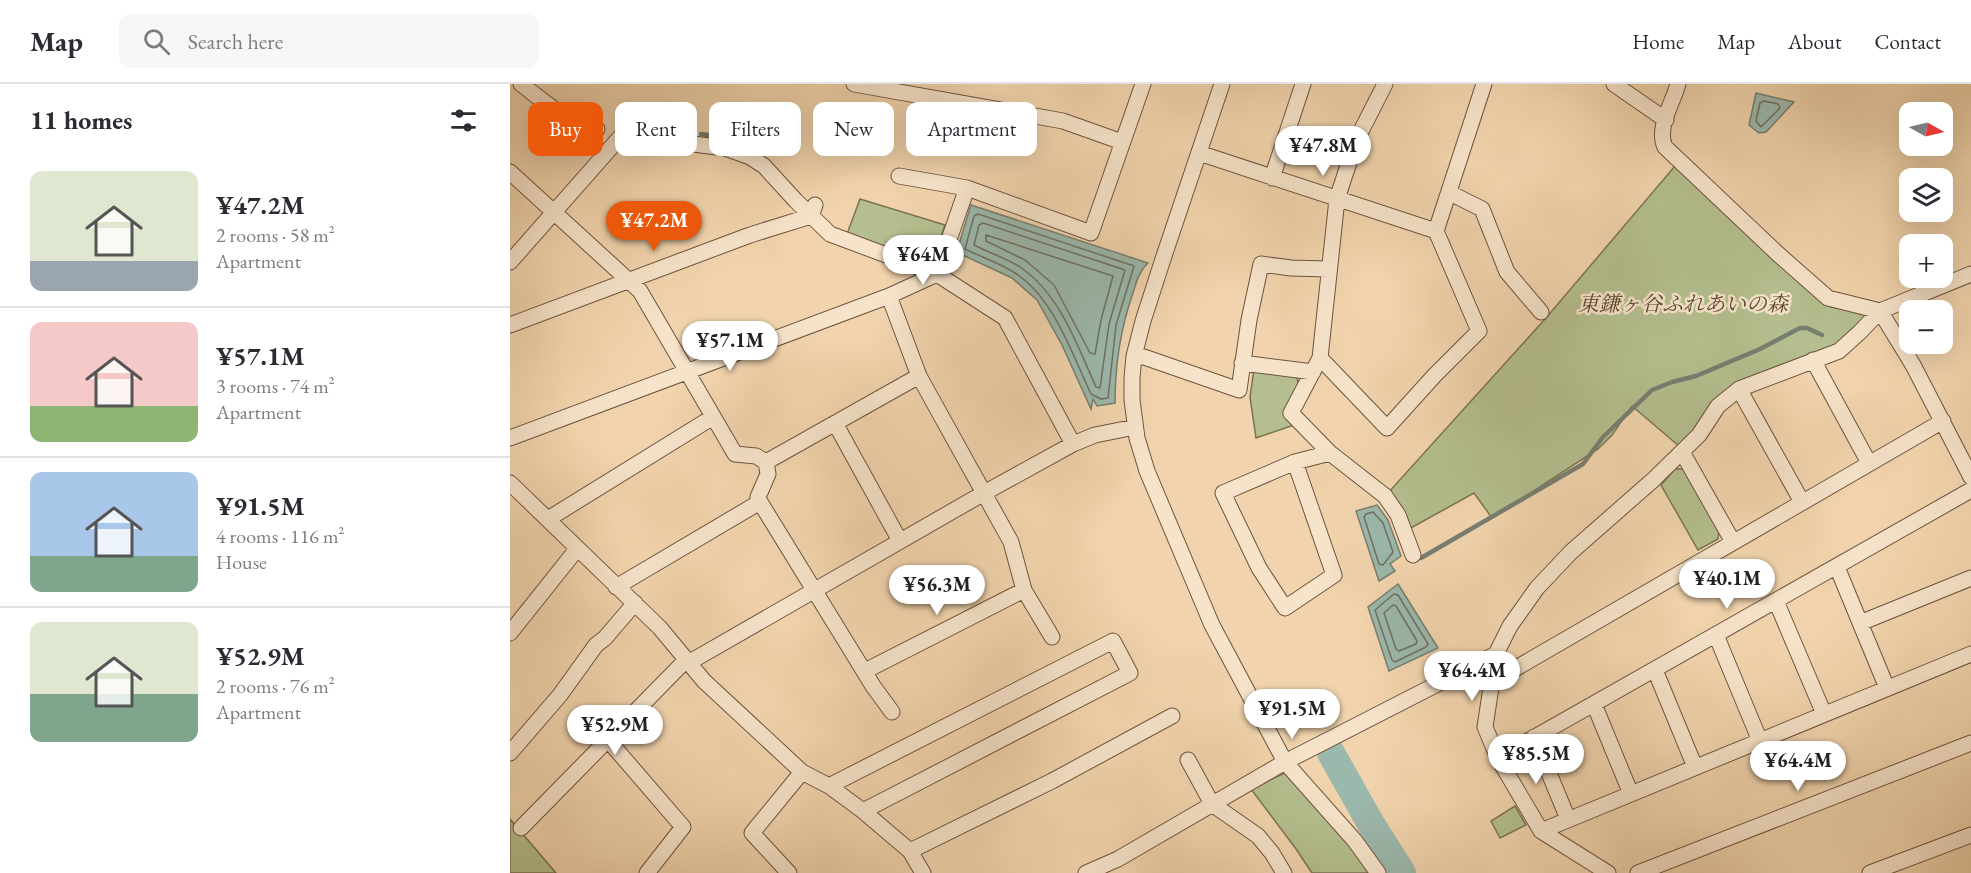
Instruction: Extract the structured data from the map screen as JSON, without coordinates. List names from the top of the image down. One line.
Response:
{"parks":["東鎌ヶ谷ふれあいの森"],"north":"right","page":{"header":"Map","search":"Search here","nav":["Home","Map","About","Contact"],"heading":"11 homes","map_buttons":["+","−"],"chip":["Buy","Rent","Filters","New","Apartment"],"price":["¥47.8M","¥47.2M","¥64M","¥57.1M","¥40.1M","¥56.3M","¥64.4M","¥91.5M","¥52.9M","¥85.5M","¥64.4M"],"list":[{"name":"¥47.2M","note":"2 rooms · 58 m² · Apartment"},{"name":"¥57.1M","note":"3 rooms · 74 m² · Apartment"},{"name":"¥91.5M","note":"4 rooms · 116 m² · House"},{"name":"¥52.9M","note":"2 rooms · 76 m² · Apartment"}]}}
